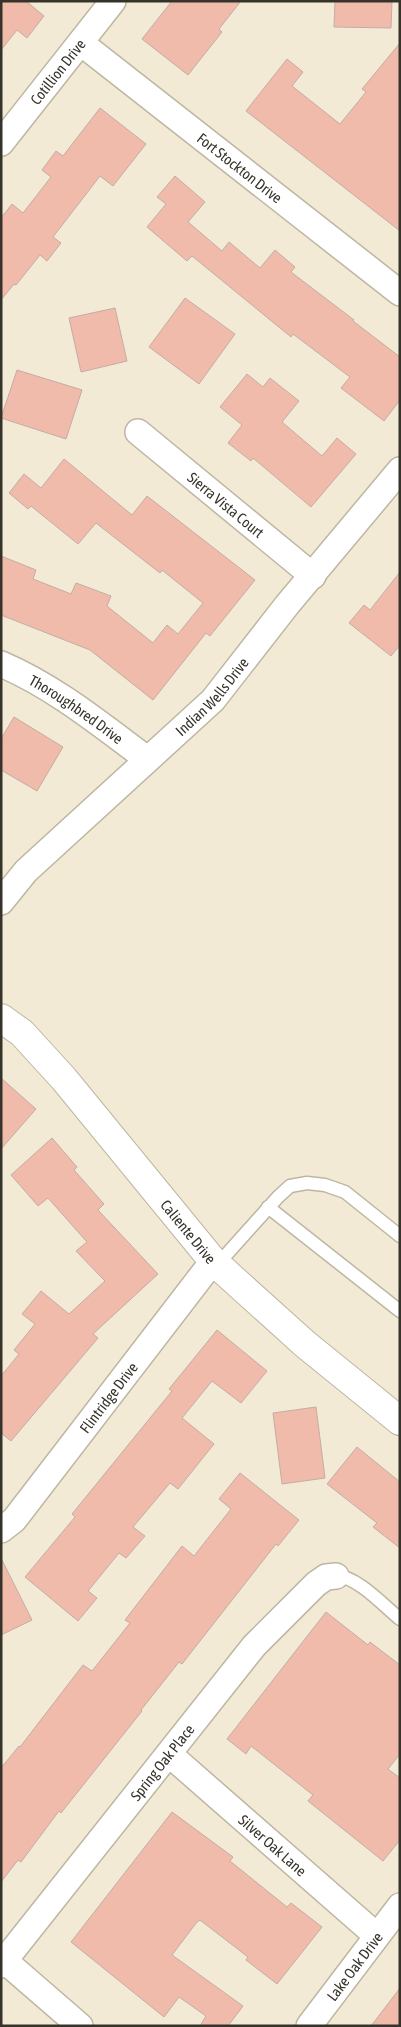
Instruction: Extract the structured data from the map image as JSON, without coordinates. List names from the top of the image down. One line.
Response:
{"streets":{"street":["Cotillion Drive","Fort Stockton Drive","Sierra Vista Court","Indian Wells Drive","Thoroughbred Drive","Caliente Drive","Flintridge Drive","Spring Oak Place","Silver Oak Lane","Lake Oak Drive"]},"crossings":[["Cotillion Drive","Fort Stockton Drive"],["Sierra Vista Court","Indian Wells Drive"],["Indian Wells Drive","Thoroughbred Drive"],["Caliente Drive","Flintridge Drive"],["Spring Oak Place","Silver Oak Lane"],["Silver Oak Lane","Lake Oak Drive"]]}
